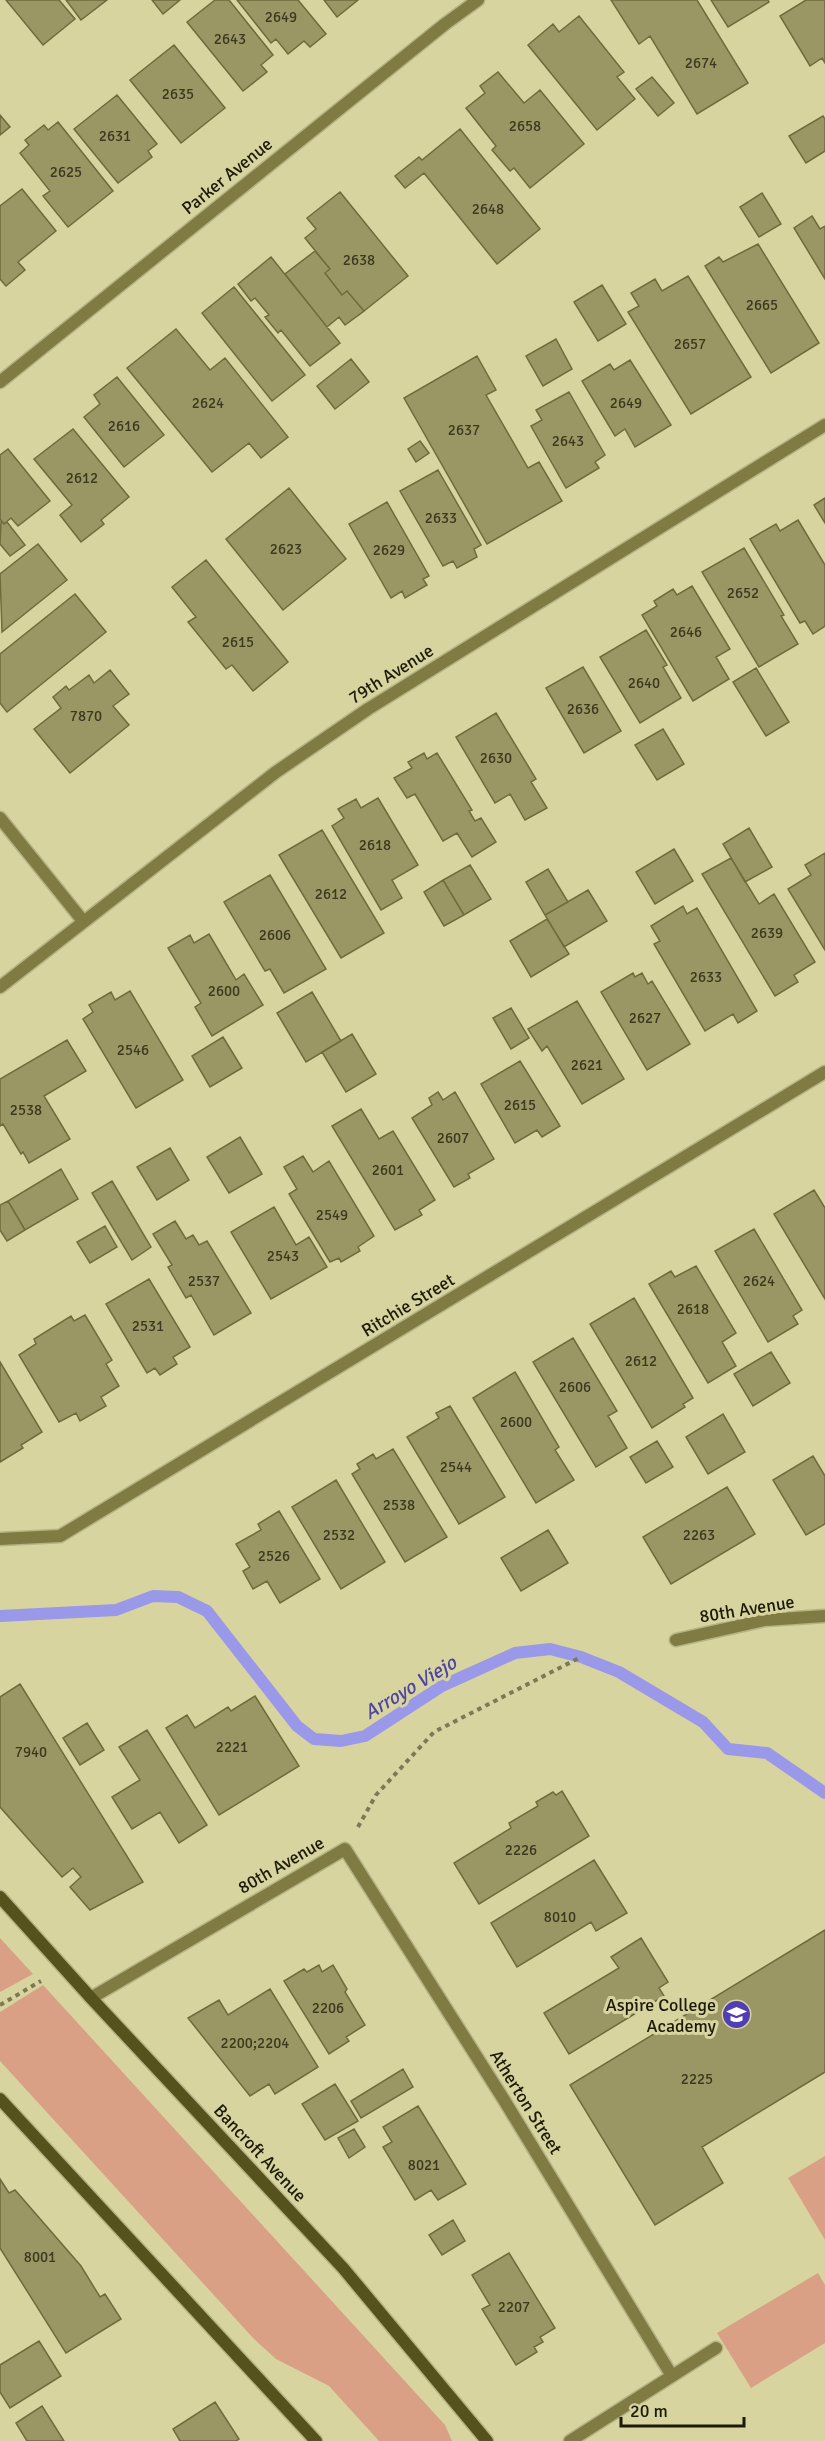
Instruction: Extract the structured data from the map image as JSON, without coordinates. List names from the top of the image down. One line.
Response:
{"streets":{"main road":["Bancroft Avenue"],"street":["Parker Avenue","79th Avenue","Ritchie Street","80th Avenue","Atherton Street"]},"crossings":[["80th Avenue","Atherton Street"],["80th Avenue","Bancroft Avenue"]],"water":["Arroyo Viejo"],"places":{"school or university":["Aspire College Academy"]},"house_numbers":["2649","2643","2674","2635","2658","2631","2625","2648","2638","2665","2657","2624","2649","2616","2637","2643","2612","2633","2623","2629","2652","2646","2615","2640","2636","7870","2630","2618","2612","2639","2606","2633","2600","2627","2546","2621","2615","2538","2607","2601","2549","2543","2537","2624","2618","2531","2612","2606","2600","2544","2538","2532","2263","2526","2221","7940","2226","8010","2206","2200;2204","2225","8021","8001","2207"],"scale_bar":"20 m"}
